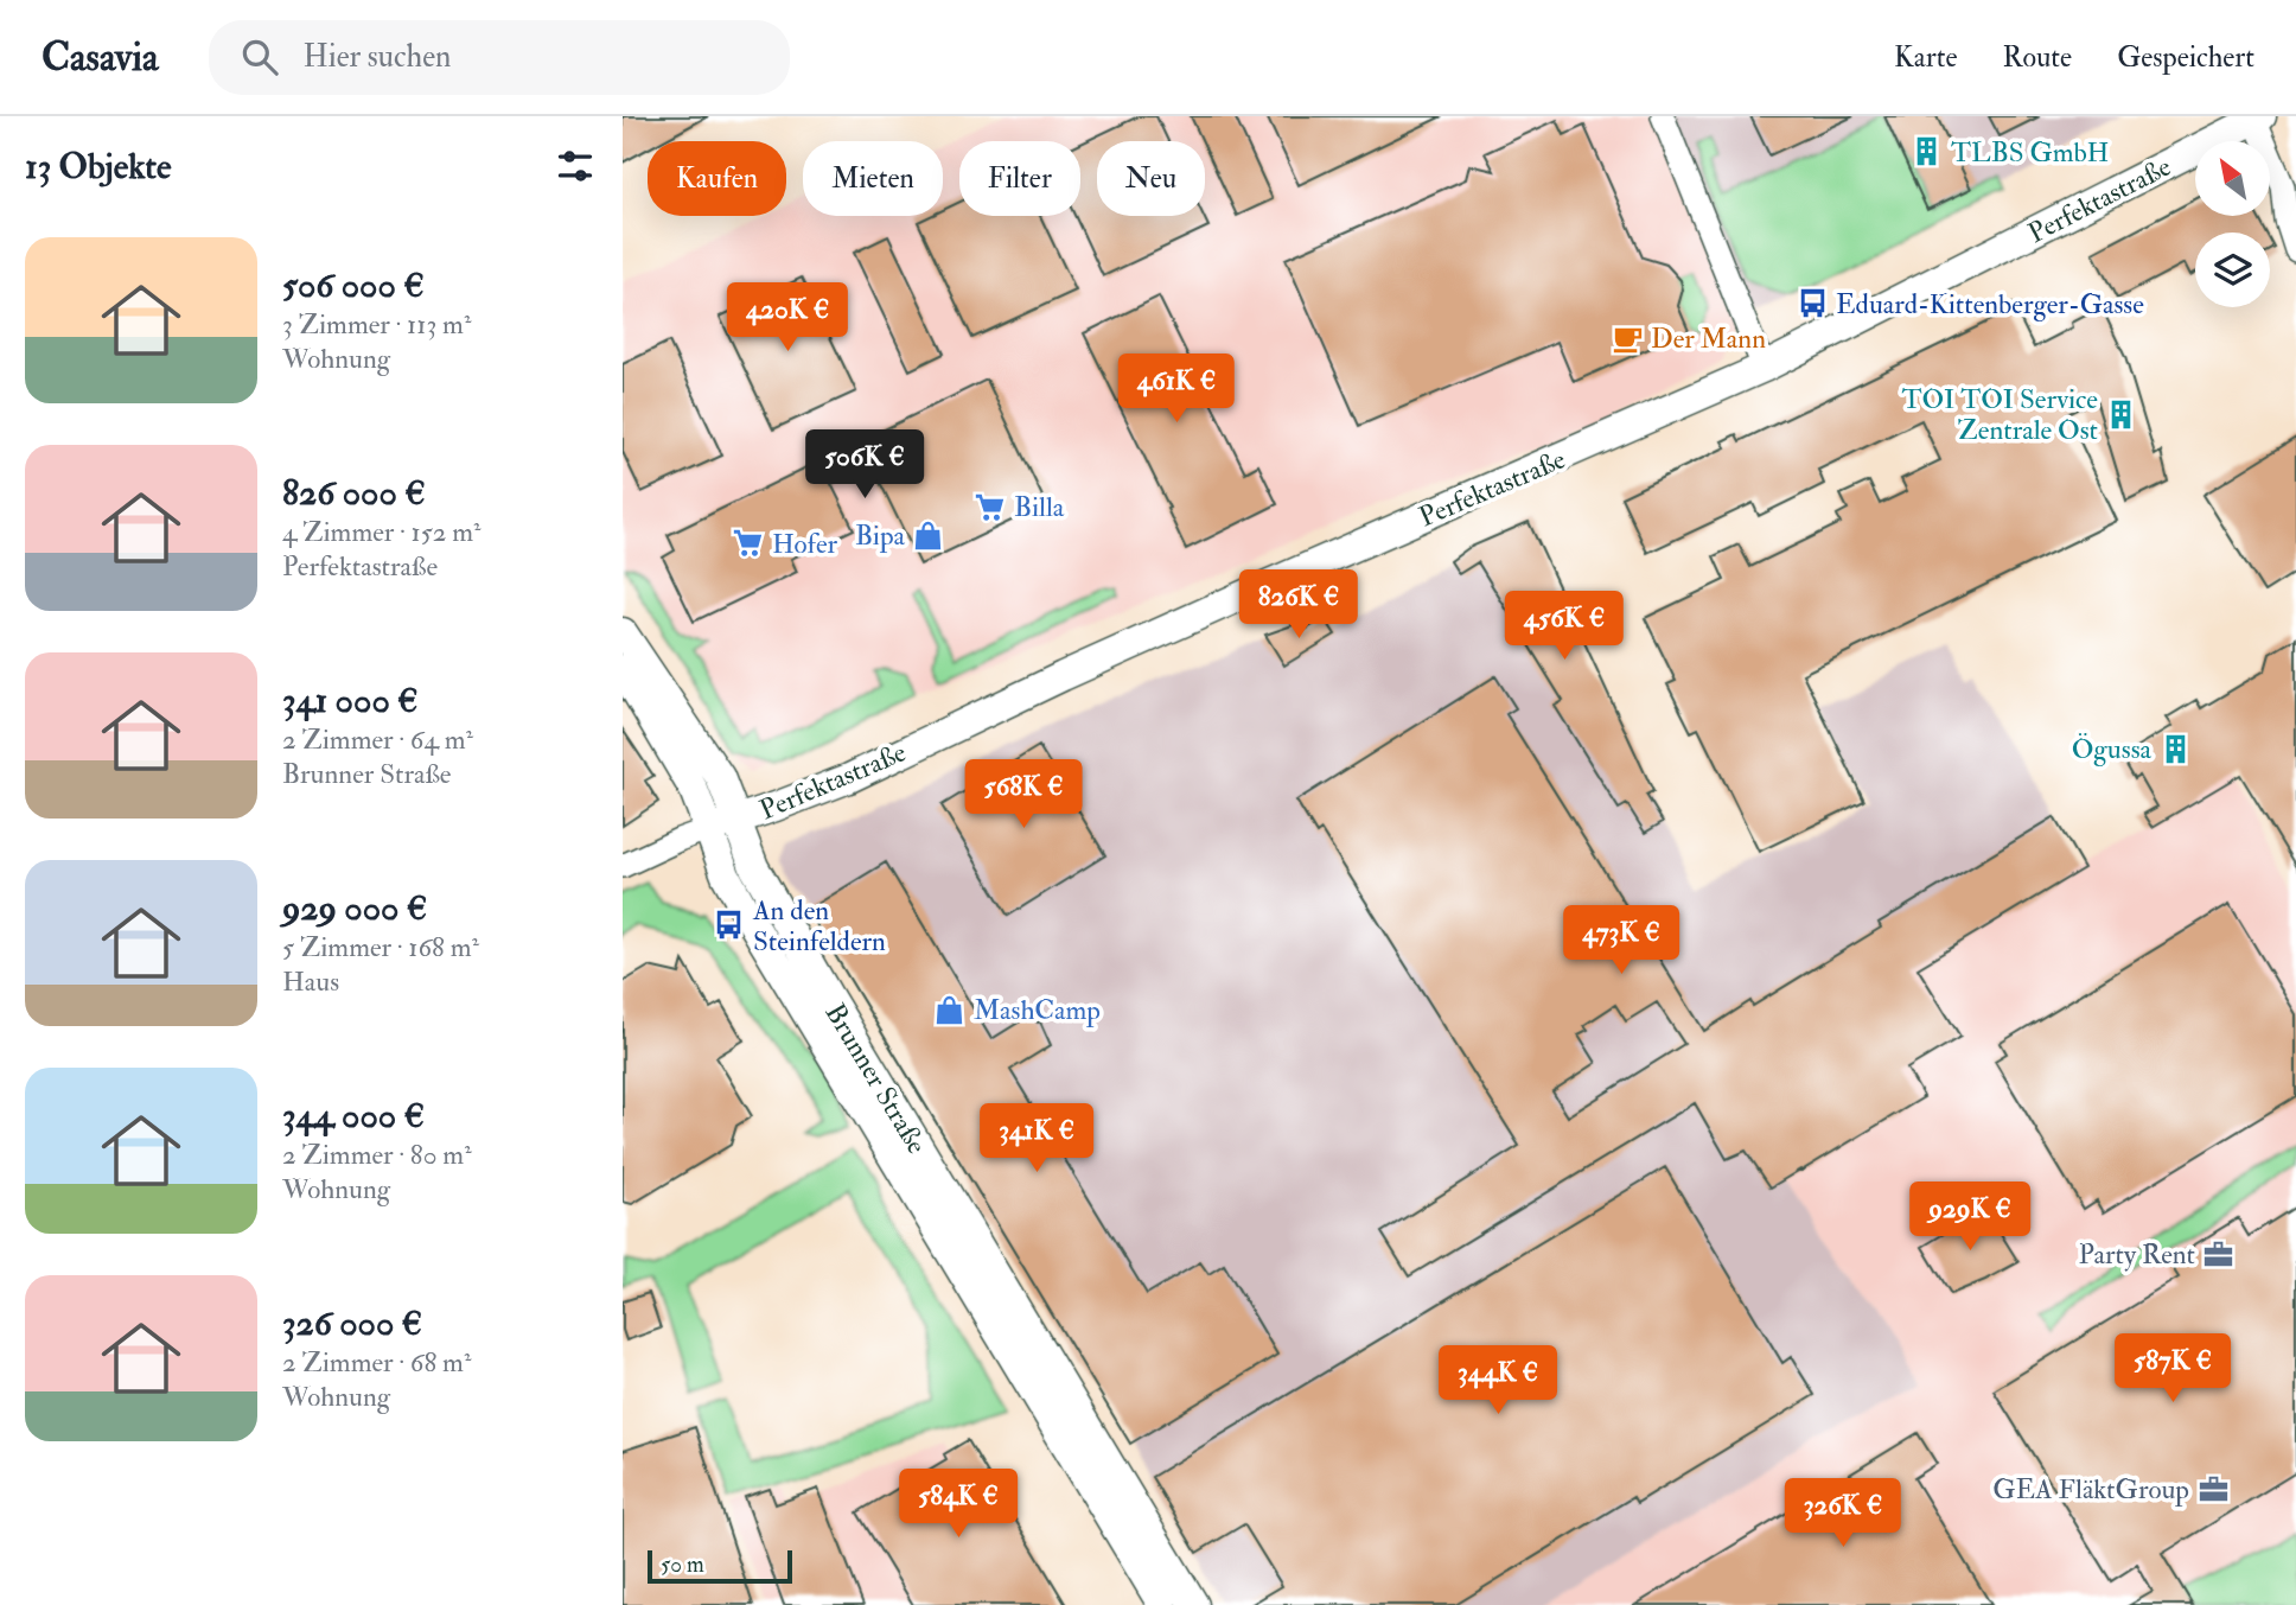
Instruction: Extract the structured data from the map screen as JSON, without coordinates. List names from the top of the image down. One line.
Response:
{"streets":{"main road":["Perfektastraße","Brunner Straße"]},"crossings":[["Perfektastraße","Brunner Straße"]],"places":{"building":["TLBS GmbH","TOI TOI Service Zentrale Ost","Ögussa"],"bus stop":["Eduard-Kittenberger-Gasse","An den Steinfeldern"],"cafe":["Der Mann"],"supermarket":["Billa","Hofer"],"shop":["Bipa","MashCamp"],"office":["Party Rent","GEA FläktGroup"]},"scale_bar":"50 m","north":"top left","page":{"header":"Casavia","search":"Hier suchen","nav":["Karte","Route","Gespeichert"],"heading":"13 Objekte","chip":["Kaufen","Mieten","Filter","Neu"],"list":[{"name":"506 000 €","note":"3 Zimmer · 113 m² · Wohnung"},{"name":"826 000 €","note":"4 Zimmer · 152 m² · Perfektastraße"},{"name":"341 000 €","note":"2 Zimmer · 64 m² · Brunner Straße"},{"name":"929 000 €","note":"5 Zimmer · 168 m² · Haus"},{"name":"344 000 €","note":"2 Zimmer · 80 m² · Wohnung"},{"name":"326 000 €","note":"2 Zimmer · 68 m² · Wohnung"}],"price":["420K €","461K €","506K €","826K €","456K €","568K €","473K €","341K €","929K €","587K €","344K €","584K €","326K €"],"scale":"50 m"}}
